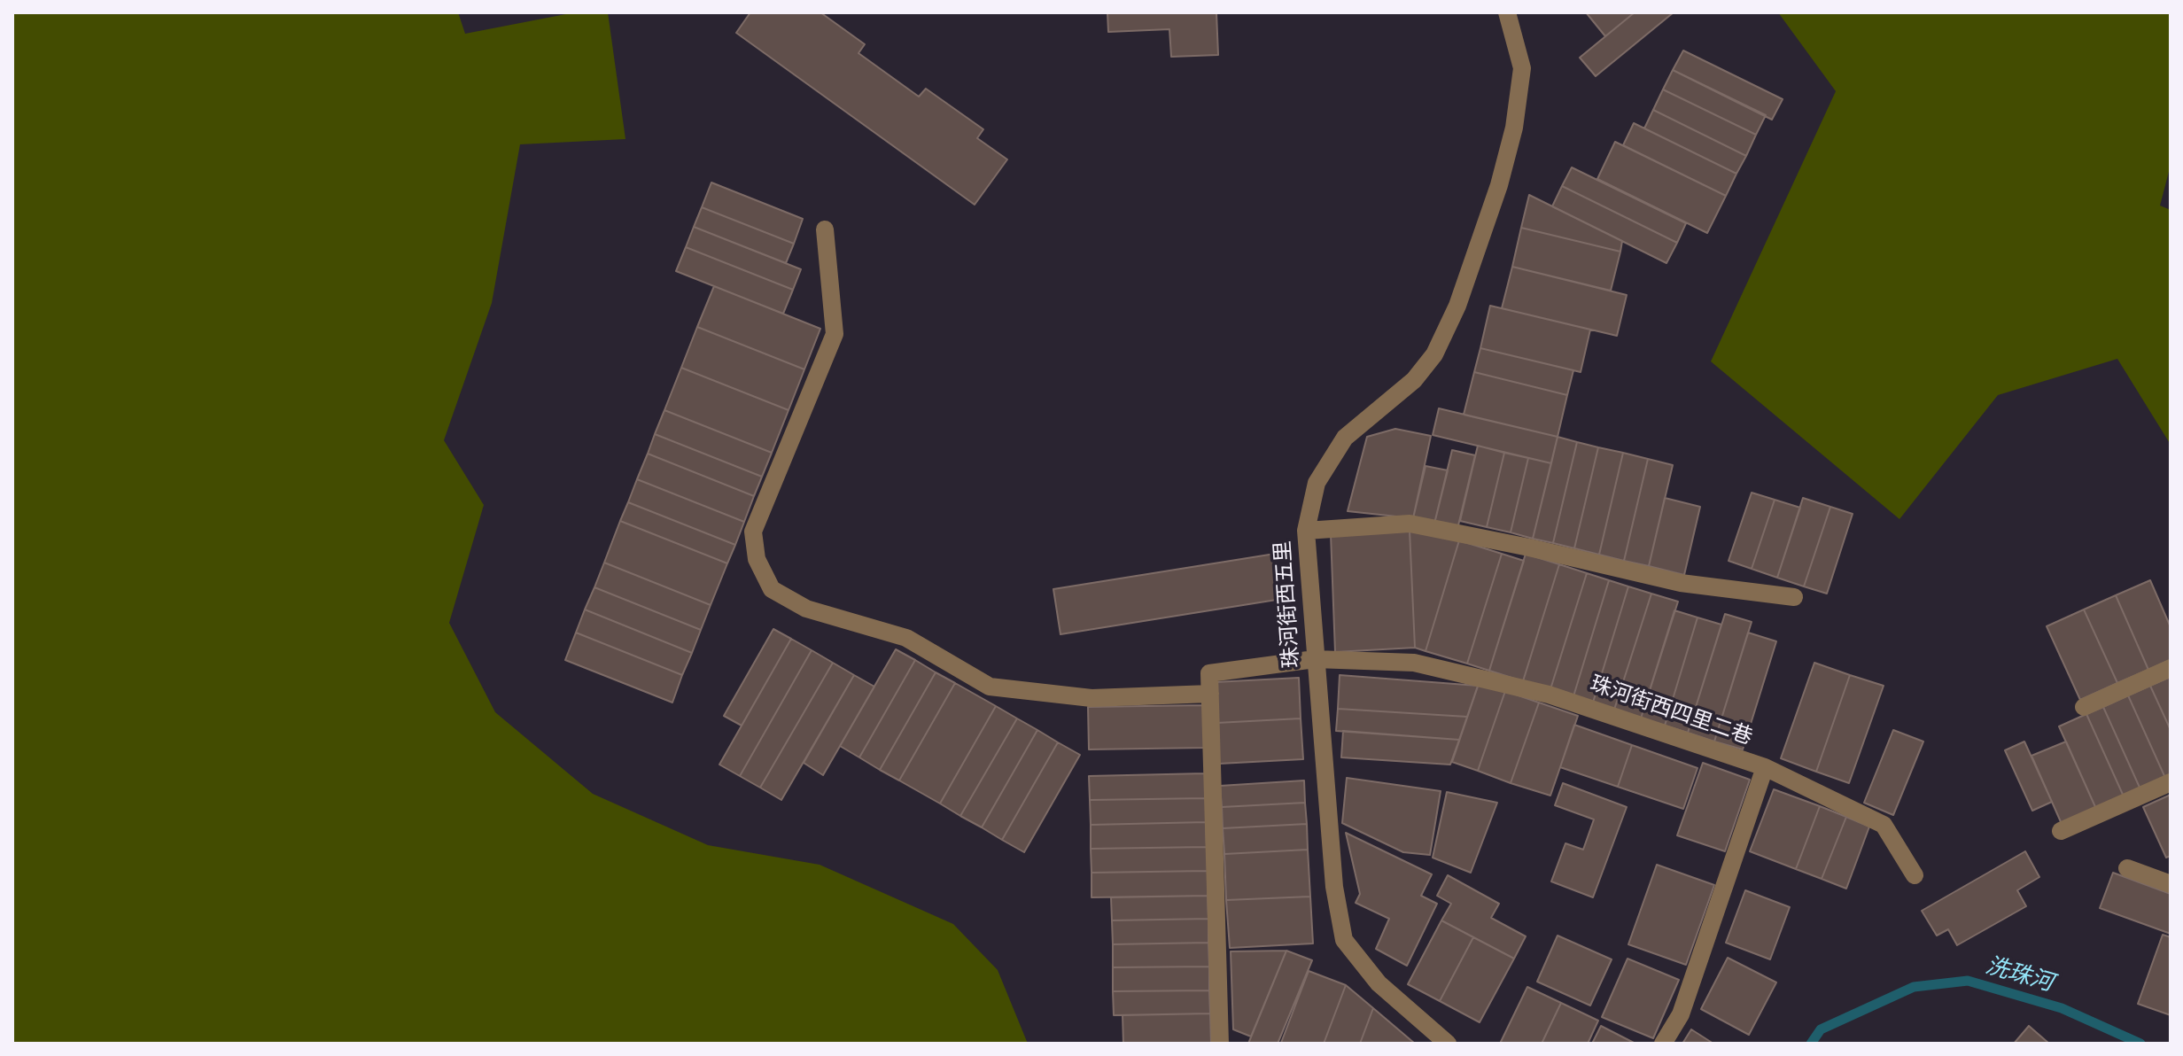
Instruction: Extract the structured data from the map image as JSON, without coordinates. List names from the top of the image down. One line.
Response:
{"streets":{"street":["珠河街西五里","珠河街西四里二巷"]},"crossings":[["珠河街西五里","珠河街西四里二巷"]],"water":["洗珠河"]}
